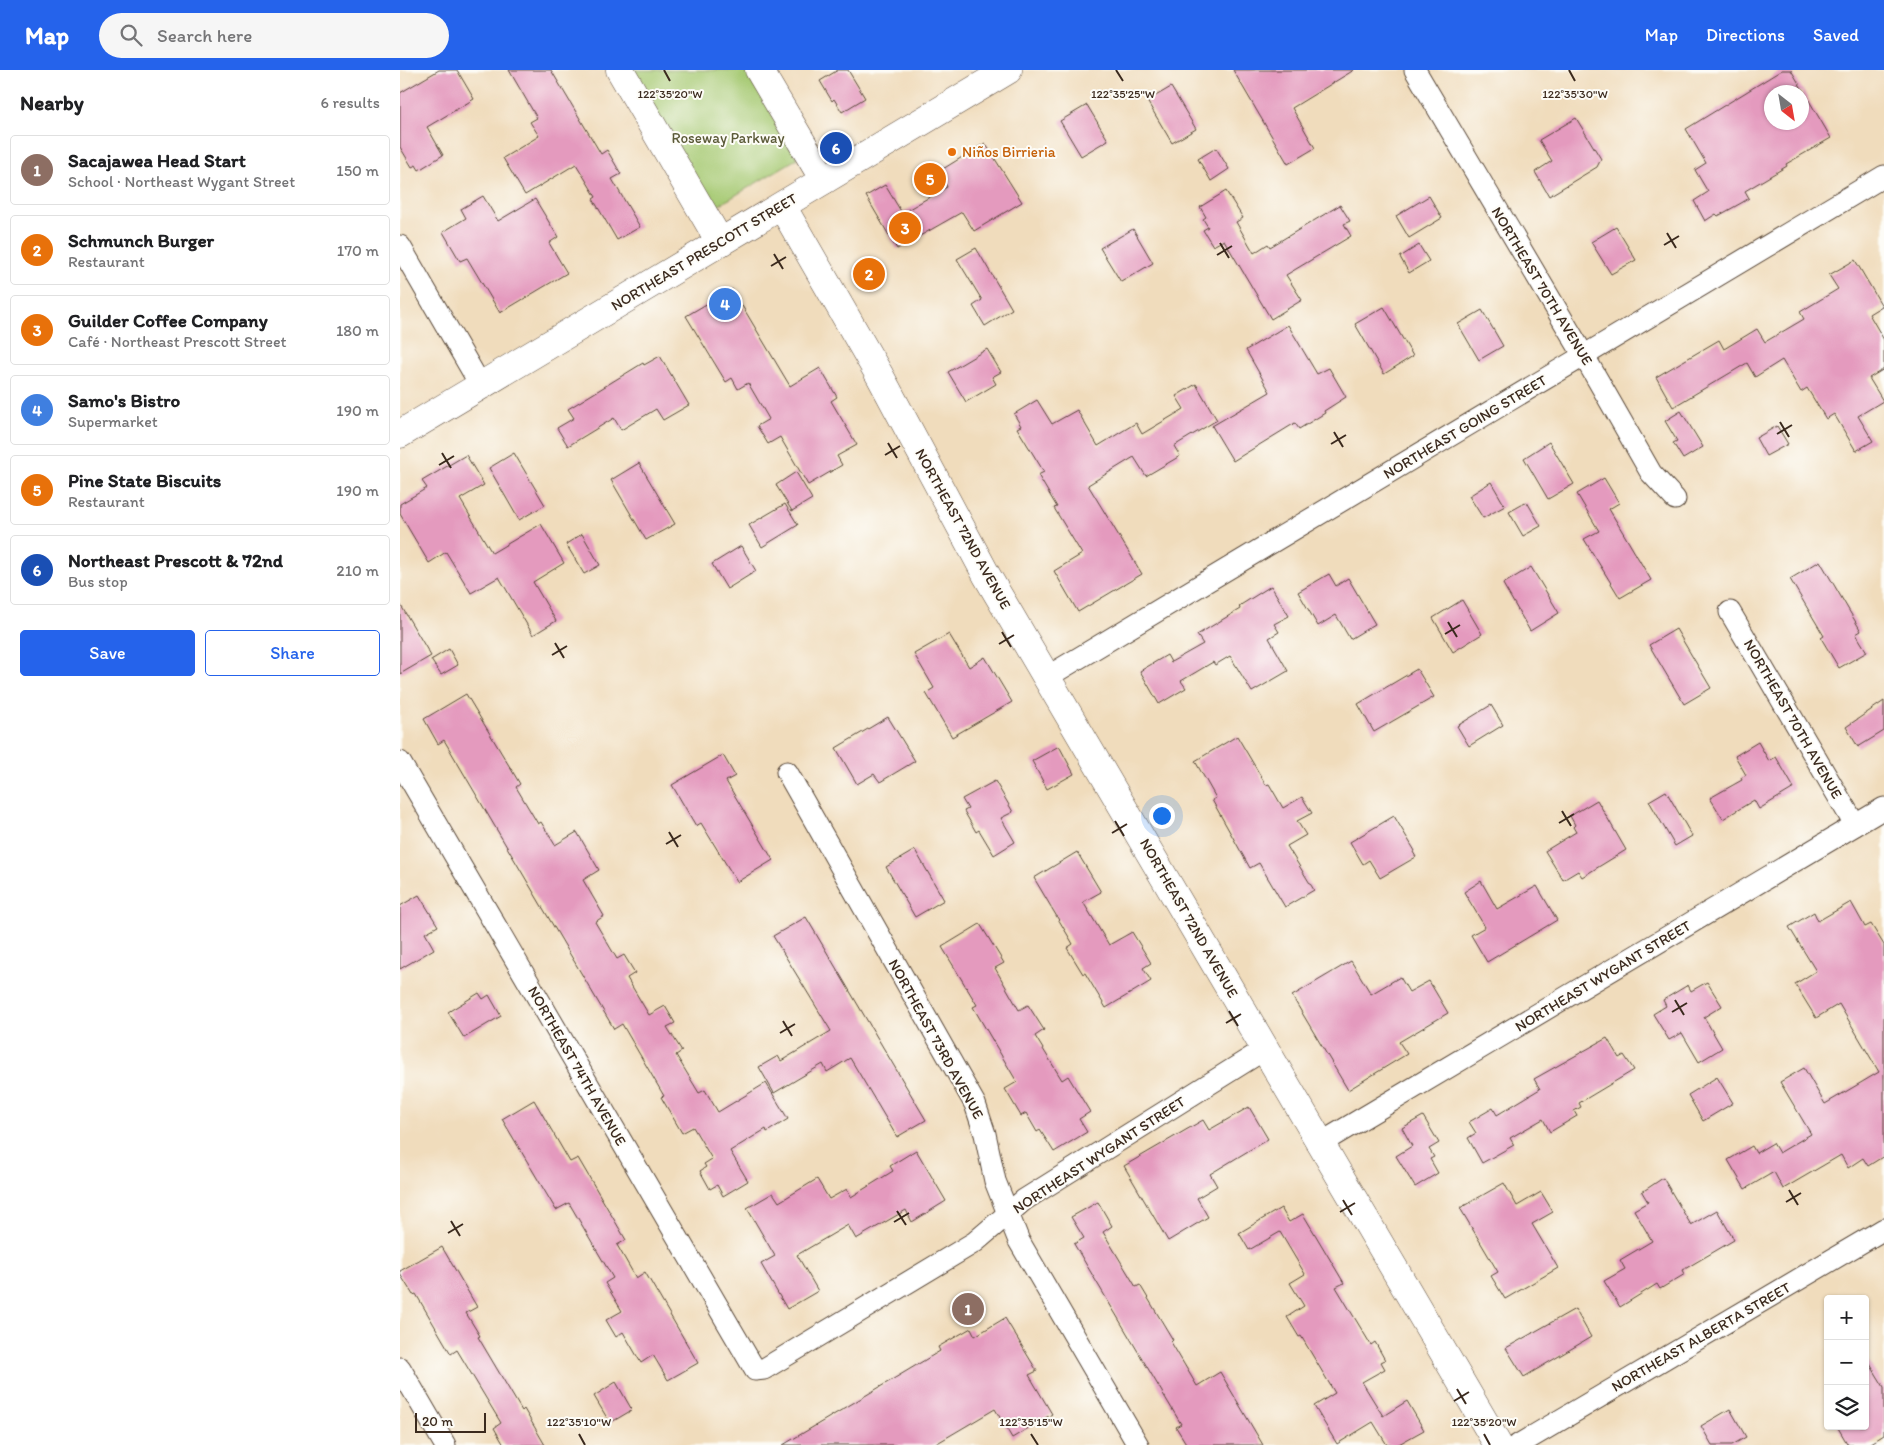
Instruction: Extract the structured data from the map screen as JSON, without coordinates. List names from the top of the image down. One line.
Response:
{"streets":{"street":["NORTHEAST PRESCOTT STREET","NORTHEAST 70TH AVENUE","NORTHEAST GOING STREET","NORTHEAST 72ND AVENUE","NORTHEAST WYGANT STREET","NORTHEAST 73RD AVENUE","NORTHEAST 74TH AVENUE","NORTHEAST ALBERTA STREET"]},"crossings":[["NORTHEAST PRESCOTT STREET","NORTHEAST 72ND AVENUE"],["NORTHEAST 70TH AVENUE","NORTHEAST GOING STREET"],["NORTHEAST 70TH AVENUE","NORTHEAST WYGANT STREET"],["NORTHEAST GOING STREET","NORTHEAST 72ND AVENUE"],["NORTHEAST 72ND AVENUE","NORTHEAST WYGANT STREET"],["NORTHEAST WYGANT STREET","NORTHEAST 73RD AVENUE"],["NORTHEAST WYGANT STREET","NORTHEAST 74TH AVENUE"]],"parks":["Roseway Parkway"],"places":["Niños Birrieria"],"scale_bar":"20 m","north":"bottom right","page":{"header":"Map","search":"Search here","nav":["Map","Directions","Saved"],"heading":["Nearby","6 results"],"pins":["6","5","3","2","4","1"],"list":[{"mark":"1","name":"Sacajawea Head Start","note":"School · Northeast Wygant Street","value":"150 m"},{"mark":"2","name":"Schmunch Burger","note":"Restaurant","value":"170 m"},{"mark":"3","name":"Guilder Coffee Company","note":"Café · Northeast Prescott Street","value":"180 m"},{"mark":"4","name":"Samo's Bistro","note":"Supermarket","value":"190 m"},{"mark":"5","name":"Pine State Biscuits","note":"Restaurant","value":"190 m"},{"mark":"6","name":"Northeast Prescott & 72nd","note":"Bus stop","value":"210 m"}],"buttons":["Save","Share"],"map_buttons":["+","−"],"scale":"20 m"},"coordinates":["122°35'20\"W","122°35'30\"W","122°35'25\"W","122°35'10\"W","122°35'15\"W"]}
